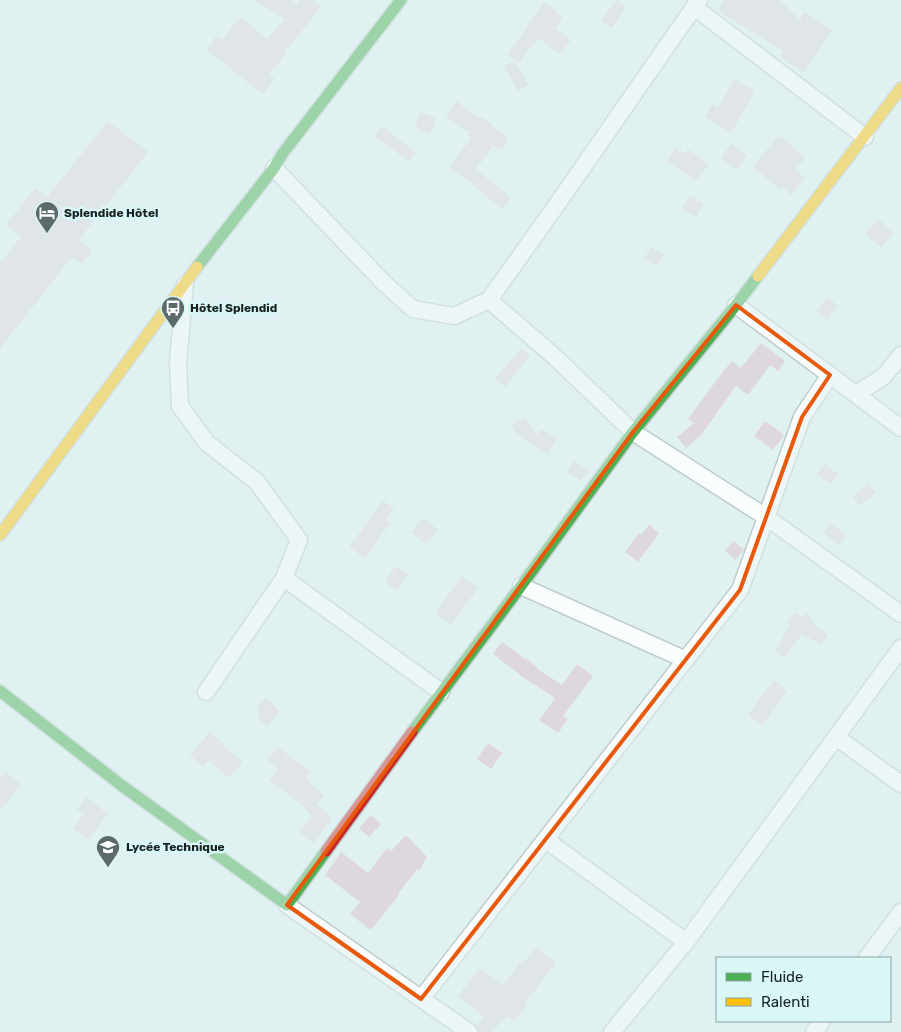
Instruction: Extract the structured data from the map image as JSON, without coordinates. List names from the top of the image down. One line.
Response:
{"places":{"hotel":["Splendide Hôtel"],"bus stop":["Hôtel Splendid"],"school or university":["Lycée Technique"]},"legend":["Fluide","Ralenti"]}
